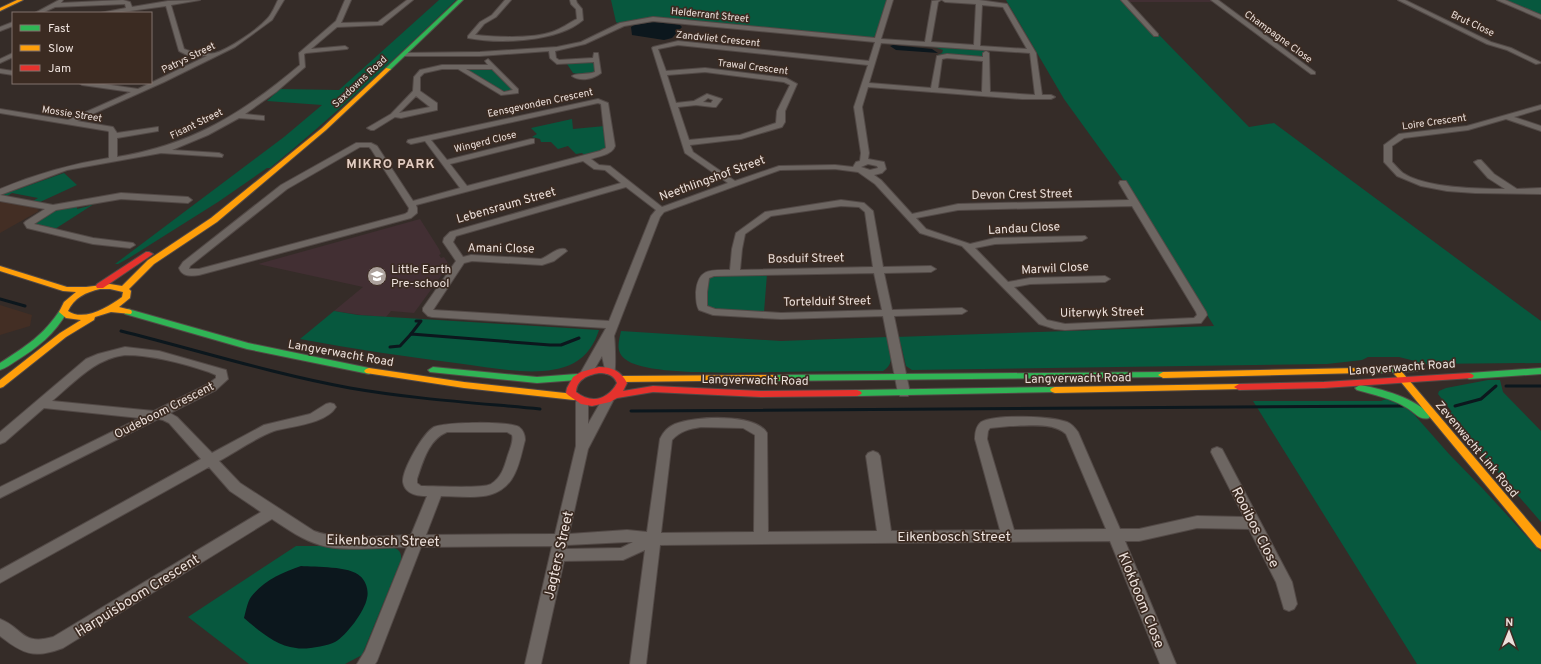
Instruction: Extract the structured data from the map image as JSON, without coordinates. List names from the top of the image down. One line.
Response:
{"streets":{"street":["Helderrant Street","Brut Close","Champagne Close","Zandvliet Crescent","Patrys Street","Trawal Crescent","Saxdowns Road","Eensgevonden Crescent","Mossie Street","Loire Crescent","Fisant Street","Wingerd Close","Neethlingshof Street","Devon Crest Street","Lebensraum Street","Landau Close","Amani Close","Bosduif Street","Marwil Close","Tortelduif Street","Uiterwyk Street","Langverwacht Road","Oudeboom Crescent","Zevenwacht Link Road","Rooibos Close","Eikenbosch Street","Jagters Street","Harpuisboom Crescent","Klokboom Close"]},"crossings":[["Helderrant Street","Saxdowns Road"],["Zandvliet Crescent","Trawal Crescent"],["Zandvliet Crescent","Neethlingshof Street"],["Patrys Street","Mossie Street"],["Mossie Street","Fisant Street"],["Neethlingshof Street","Uiterwyk Street"],["Neethlingshof Street","Langverwacht Road"],["Neethlingshof Street","Jagters Street"],["Devon Crest Street","Uiterwyk Street"],["Lebensraum Street","Amani Close"],["Landau Close","Uiterwyk Street"],["Bosduif Street","Tortelduif Street"],["Marwil Close","Uiterwyk Street"],["Langverwacht Road","Zevenwacht Link Road"],["Langverwacht Road","Jagters Street"],["Oudeboom Crescent","Eikenbosch Street"],["Rooibos Close","Eikenbosch Street"],["Eikenbosch Street","Jagters Street"],["Eikenbosch Street","Harpuisboom Crescent"],["Eikenbosch Street","Klokboom Close"]],"districts":["MIKRO PARK"],"places":{"school or university":["Little Earth Pre-school"]},"legend":["Fast","Slow","Jam"],"north":"top"}
